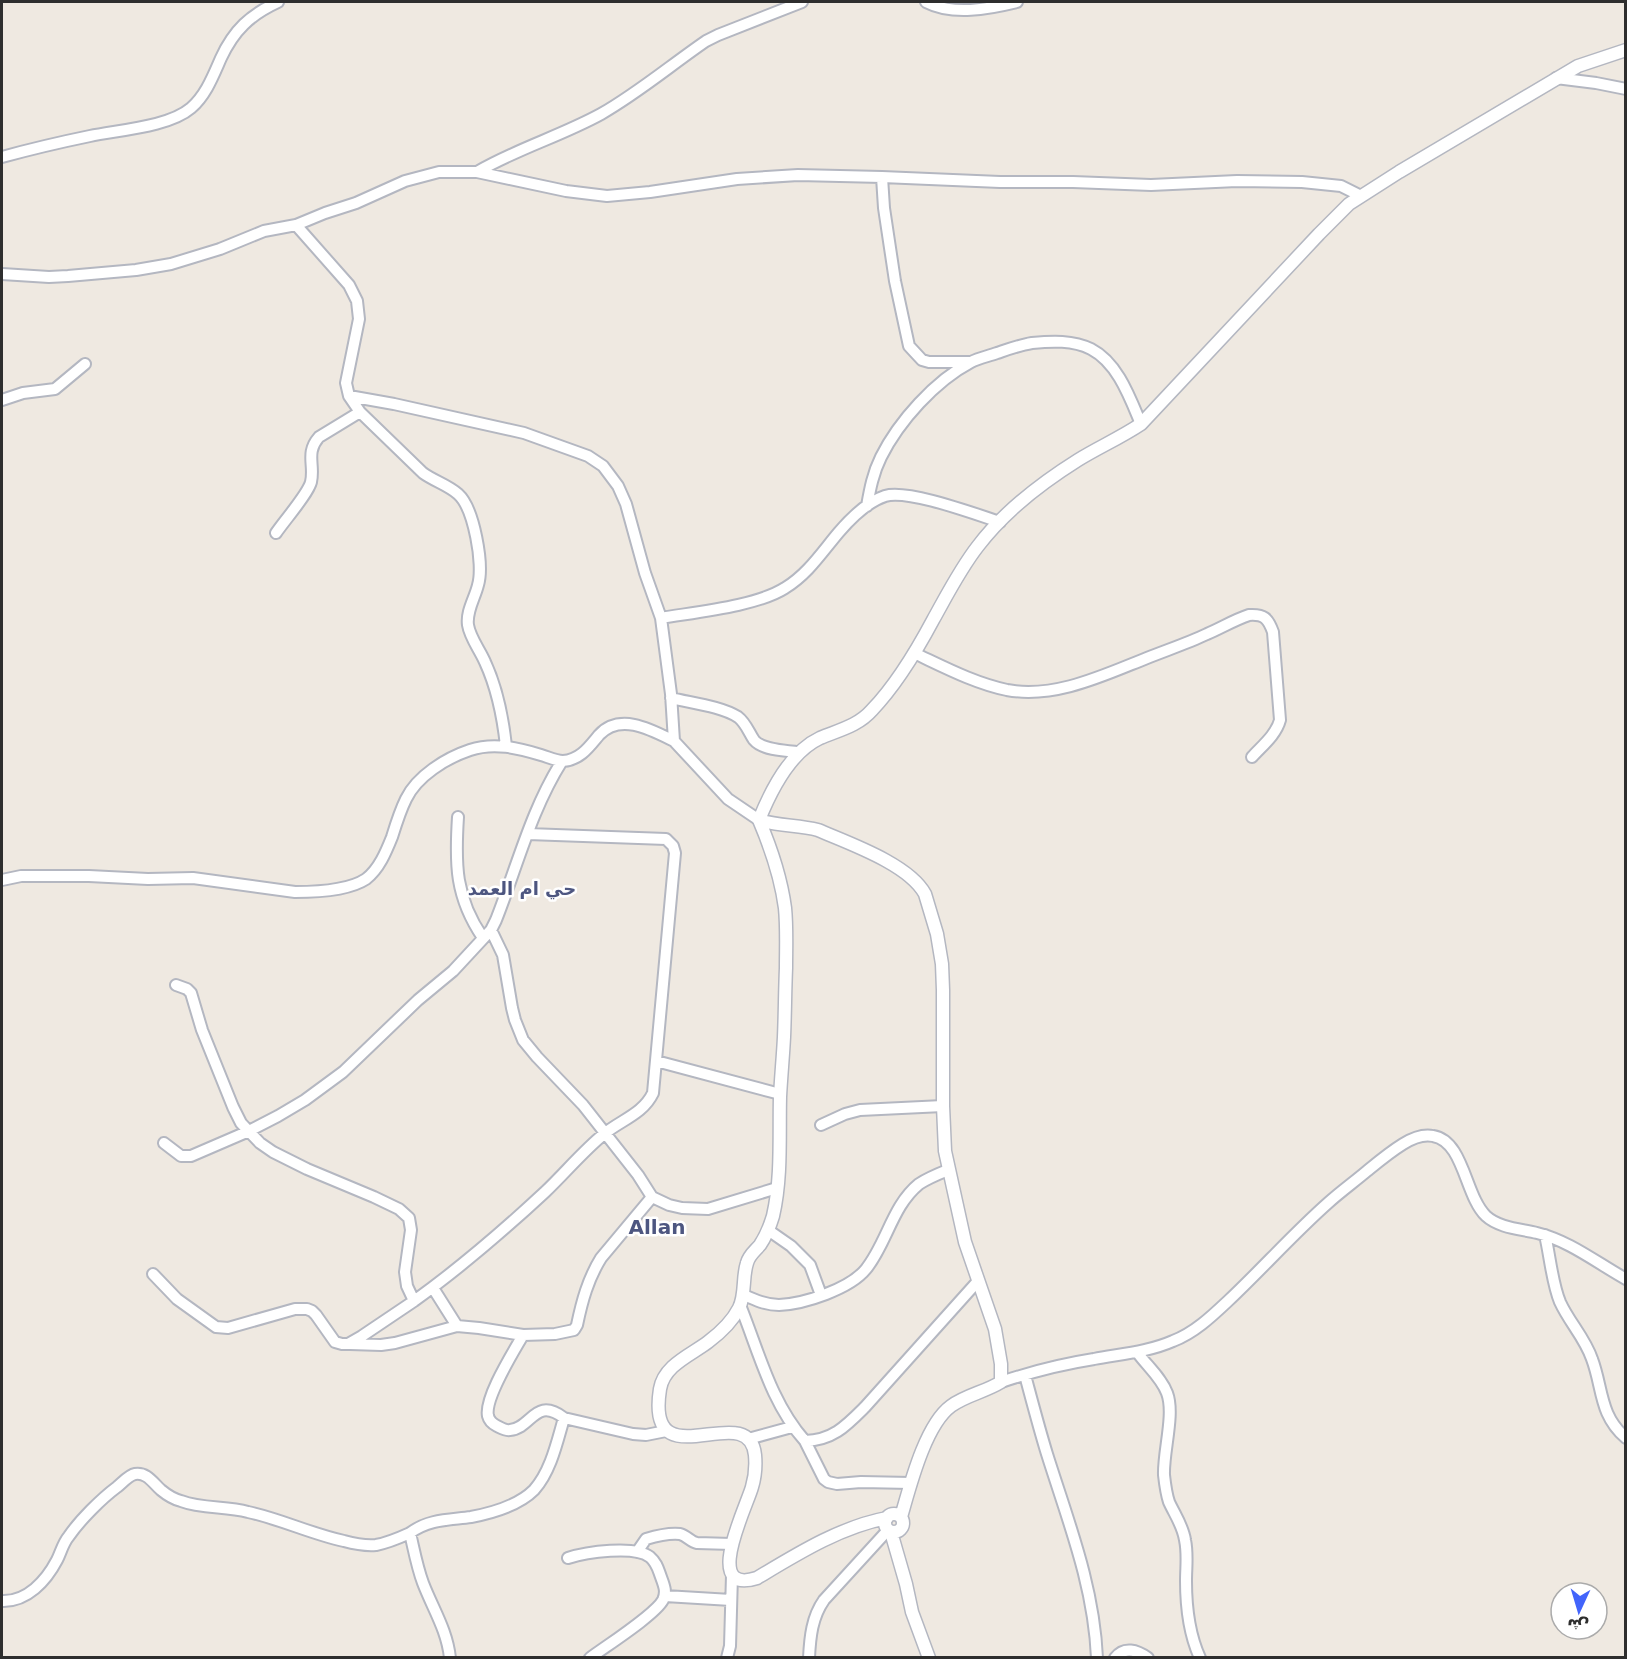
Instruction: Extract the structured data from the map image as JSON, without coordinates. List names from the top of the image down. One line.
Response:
{"districts":["حي ام العمد","Allan"],"north":"bottom"}
